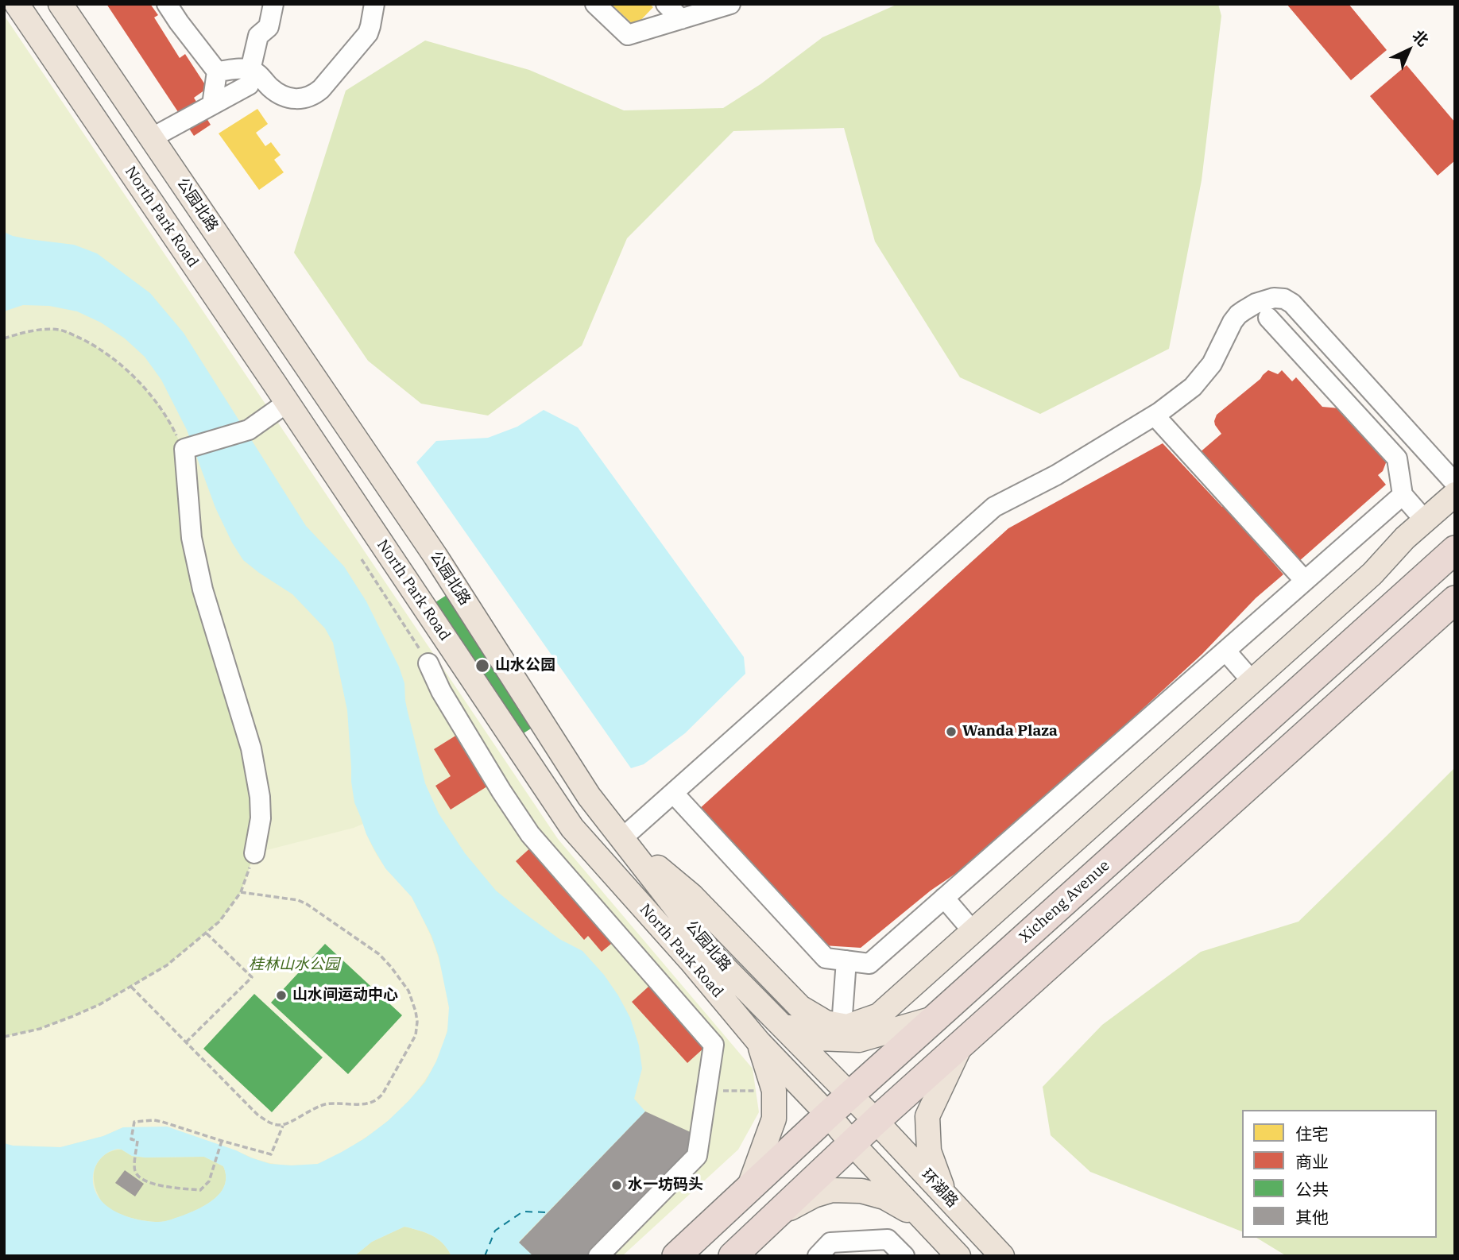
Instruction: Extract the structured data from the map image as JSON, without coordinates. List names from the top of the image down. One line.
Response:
{"streets":{"highway":["Xicheng Avenue"],"main road":["公园北路","North Park Road","环湖路"]},"crossings":[["公园北路","Xicheng Avenue"],["公园北路","环湖路"],["North Park Road","Xicheng Avenue"]],"parks":["桂林山水公园"],"places":["山水公园","Wanda Plaza","山水间运动中心","水一坊码头"],"legend":["住宅","商业","公共","其他"],"north":"top right"}
